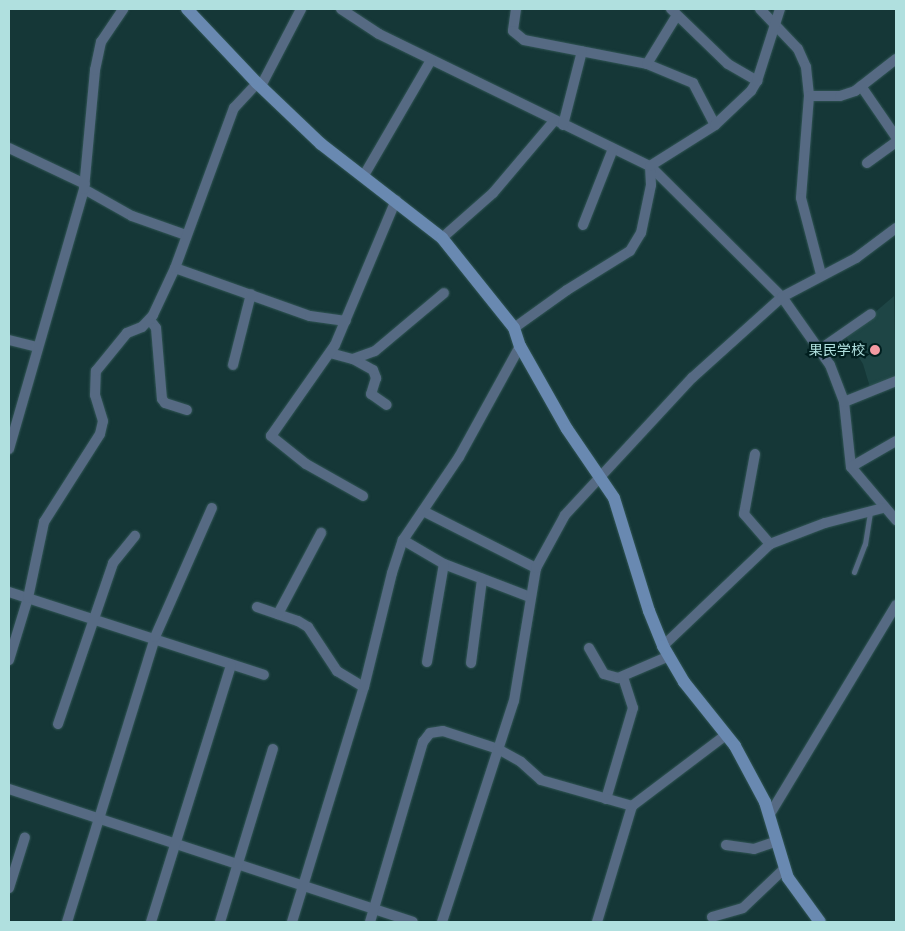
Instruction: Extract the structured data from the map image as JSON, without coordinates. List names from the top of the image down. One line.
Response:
{"places":["果民学校"]}
